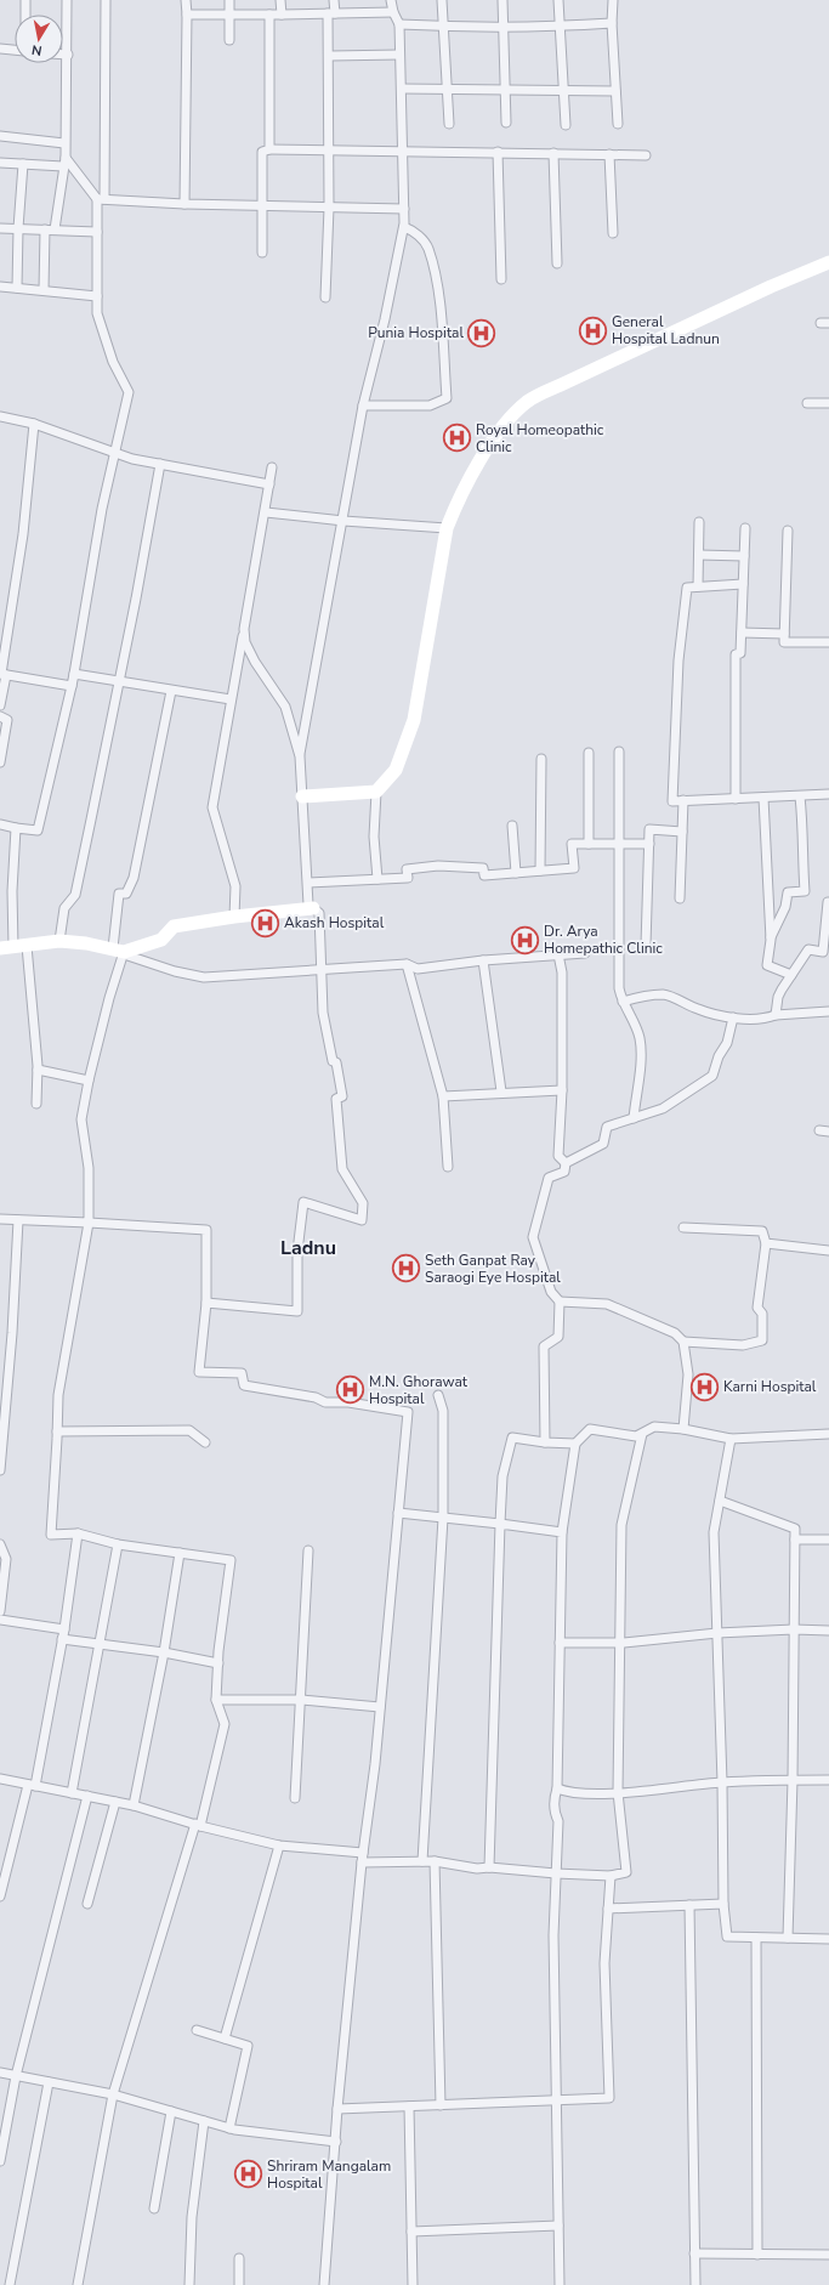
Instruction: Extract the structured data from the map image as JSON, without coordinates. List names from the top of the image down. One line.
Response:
{"districts":["Ladnu"],"places":{"hospital":["General Hospital Ladnun","Punia Hospital","Royal Homeopathic Clinic","Akash Hospital","Dr. Arya Homepathic Clinic","Seth Ganpat Ray Saraogi Eye Hospital","Karni Hospital","M.N. Ghorawat Hospital","Shriram Mangalam Hospital"]},"north":"bottom"}
